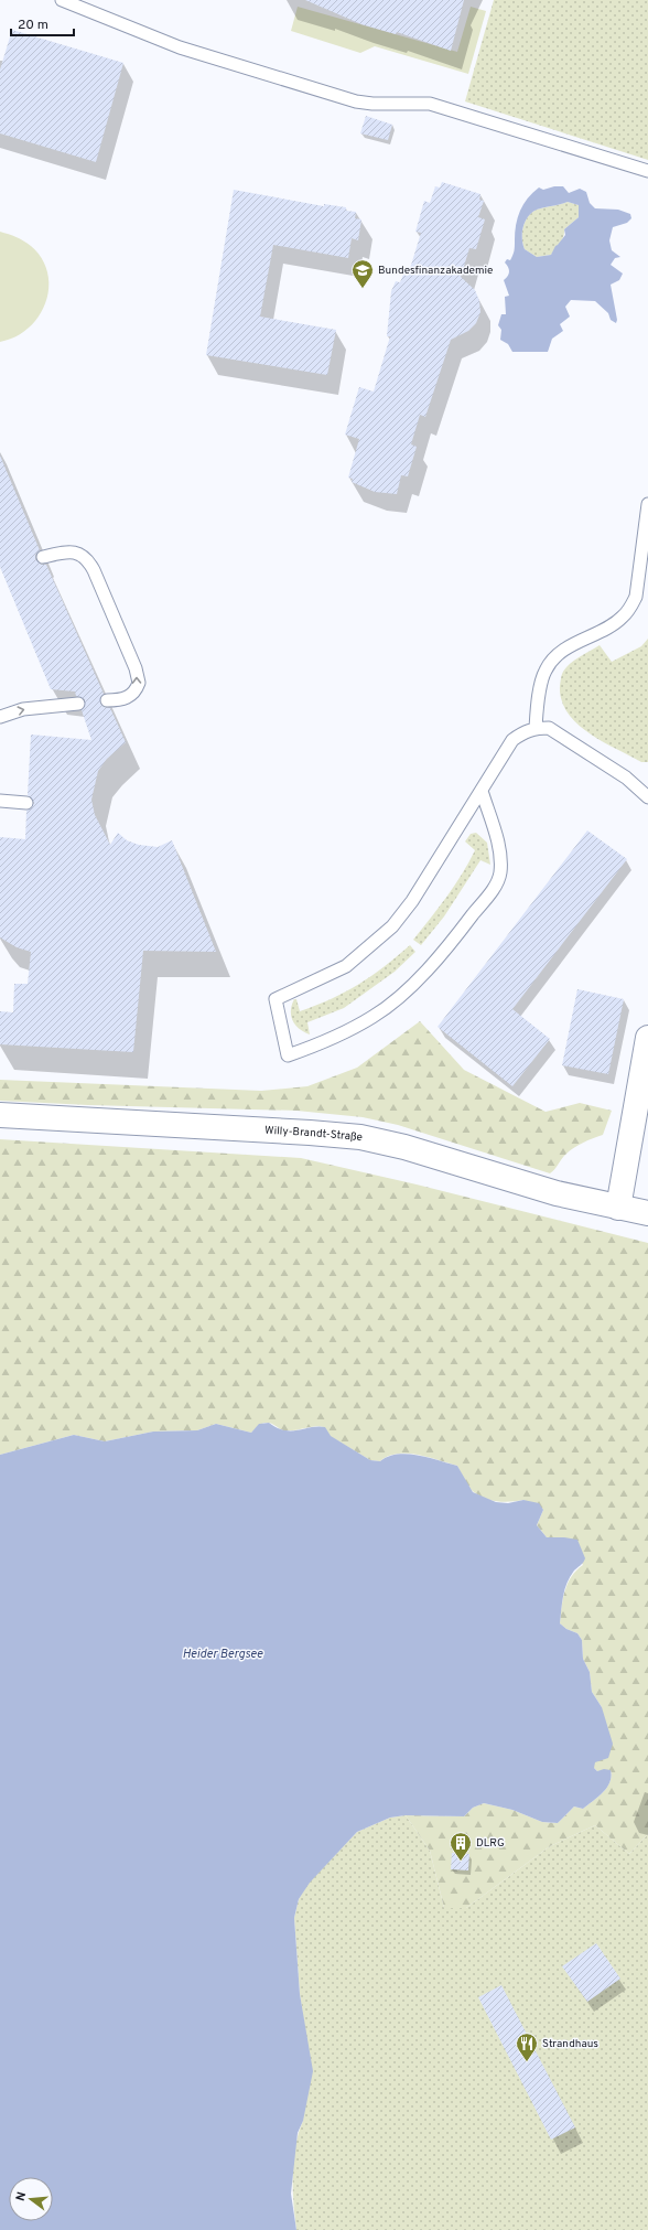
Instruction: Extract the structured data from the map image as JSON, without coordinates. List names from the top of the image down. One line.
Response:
{"streets":{"street":["Willy-Brandt-Straße"]},"water":["Heider Bergsee"],"places":{"school or university":["Bundesfinanzakademie"],"building":["DLRG"],"restaurant":["Strandhaus"]},"scale_bar":"20 m","north":"left"}
